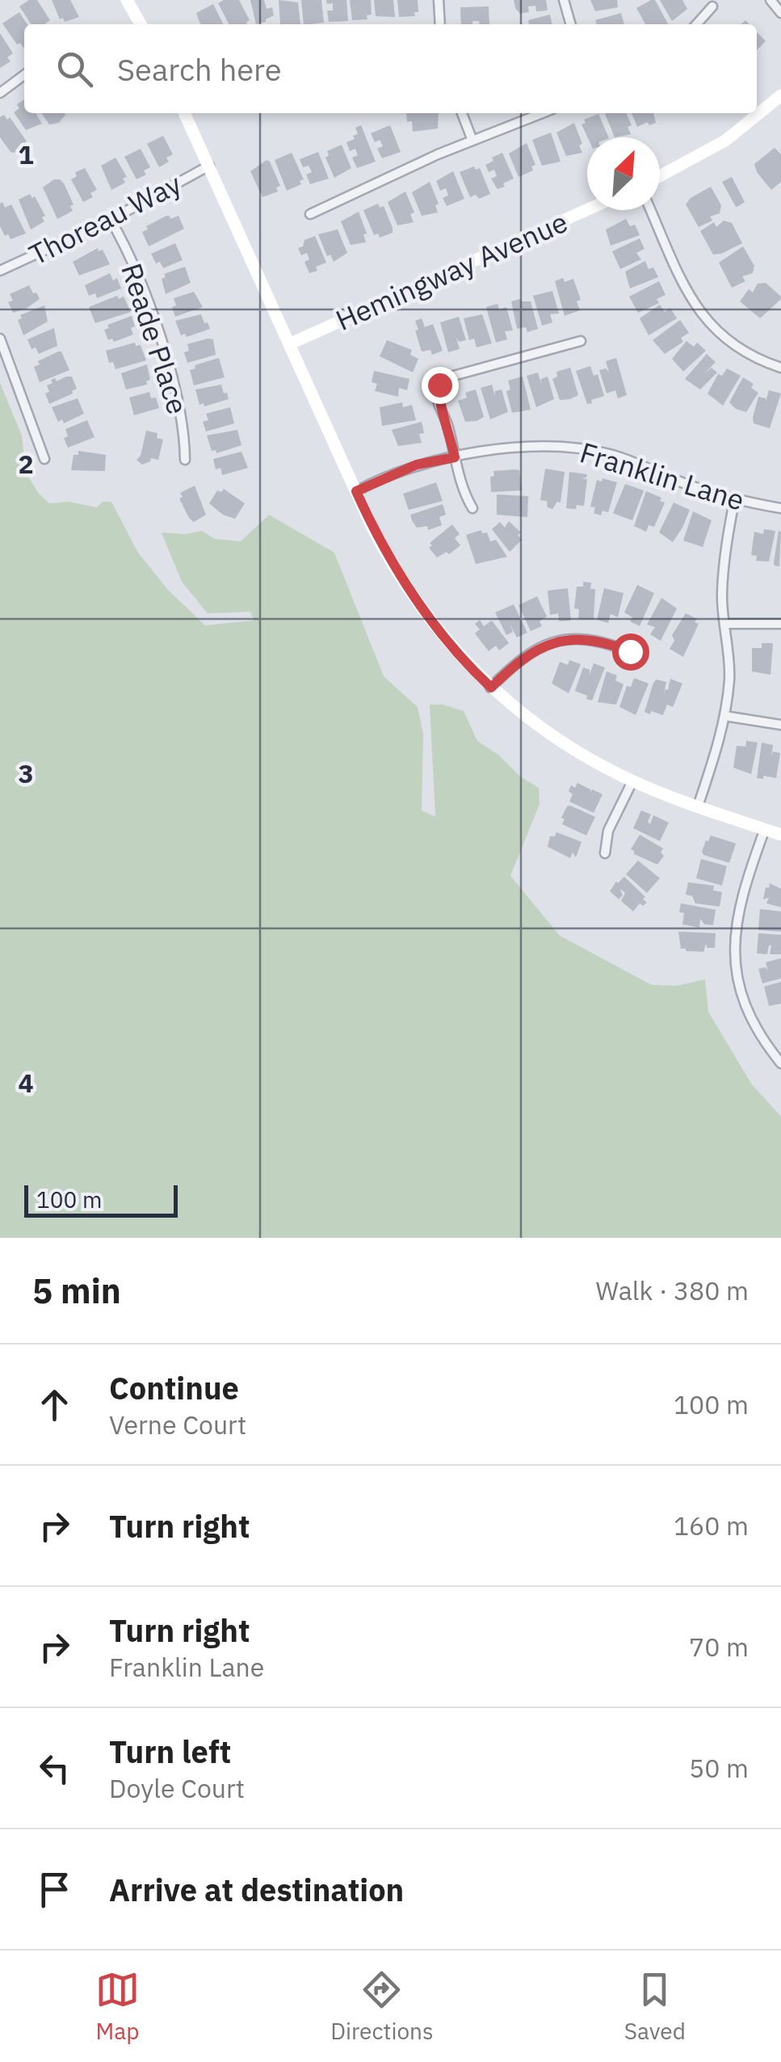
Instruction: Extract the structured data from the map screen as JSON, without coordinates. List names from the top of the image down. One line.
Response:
{"streets":{"main road":["Hemingway Avenue"],"street":["Thoreau Way","Reade Place","Franklin Lane"]},"crossings":[["Thoreau Way","Reade Place"]],"scale_bar":"100 m","north":"top right","page":{"search":"Search here","scale":"100 m","heading":["5 min","Walk · 380 m"],"list":[["Continue","Verne Court","100 m"],["Turn right","160 m"],["Turn right","Franklin Lane","70 m"],["Turn left","Doyle Court","50 m"],"Arrive at destination"],"nav":["Map","Directions","Saved"]},"grid":{"rows":["1","2","3","4"]}}
